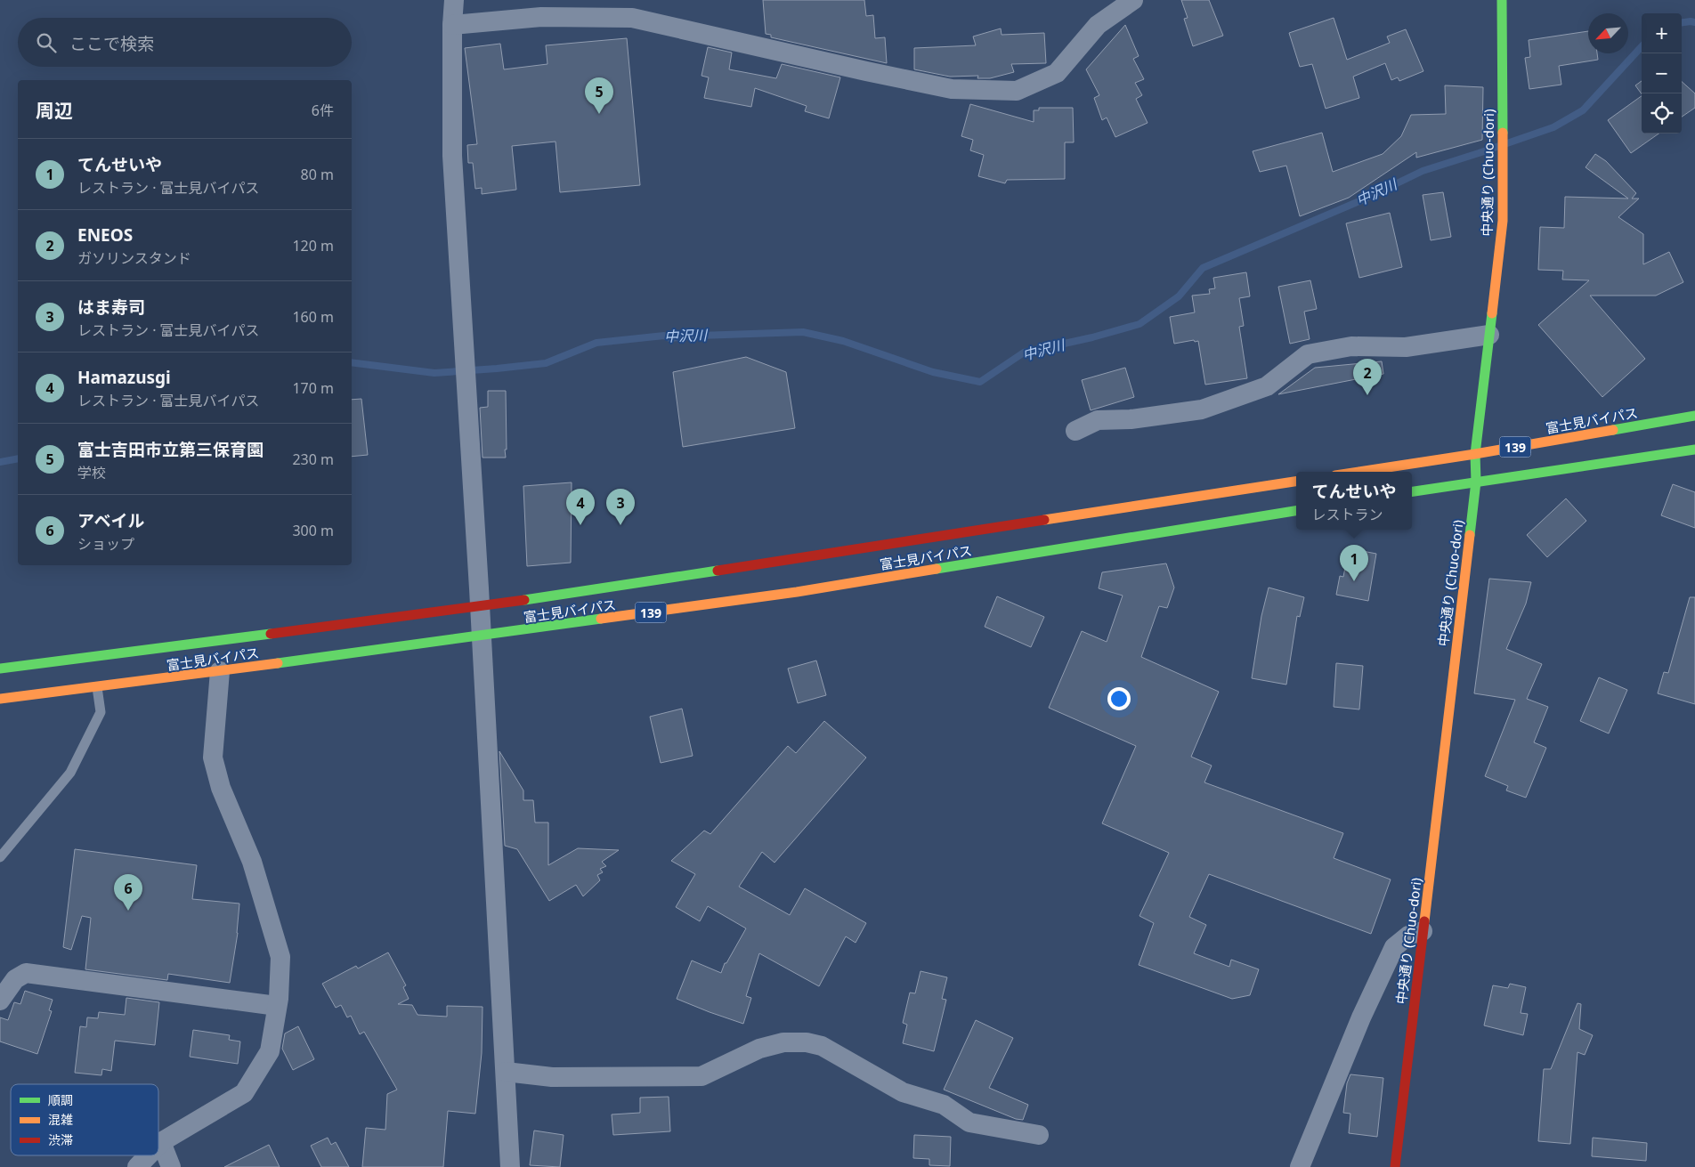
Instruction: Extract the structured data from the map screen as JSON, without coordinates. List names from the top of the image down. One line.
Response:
{"streets":{"main road":["中央通り (Chuo-dori)","富士見バイパス","139"]},"crossings":[["中央通り (Chuo-dori)","富士見バイパス"],["中央通り (Chuo-dori)","139"]],"water":["中沢川"],"legend":["順調","混雑","渋滞"],"north":"bottom left","page":{"map_buttons":["+","−"],"search":"ここで検索","pins":["5","2","3","4","1","6"],"heading":["周辺","6件"],"list":[{"mark":"1","name":"てんせいや","note":"レストラン · 富士見バイパス","value":"80 m"},{"mark":"2","name":"ENEOS","note":"ガソリンスタンド","value":"120 m"},{"mark":"3","name":"はま寿司","note":"レストラン · 富士見バイパス","value":"160 m"},{"mark":"4","name":"Hamazusgi","note":"レストラン · 富士見バイパス","value":"170 m"},{"mark":"5","name":"富士吉田市立第三保育園","note":"学校","value":"230 m"},{"mark":"6","name":"アベイル","note":"ショップ","value":"300 m"}],"popup":["てんせいや","レストラン"]}}
